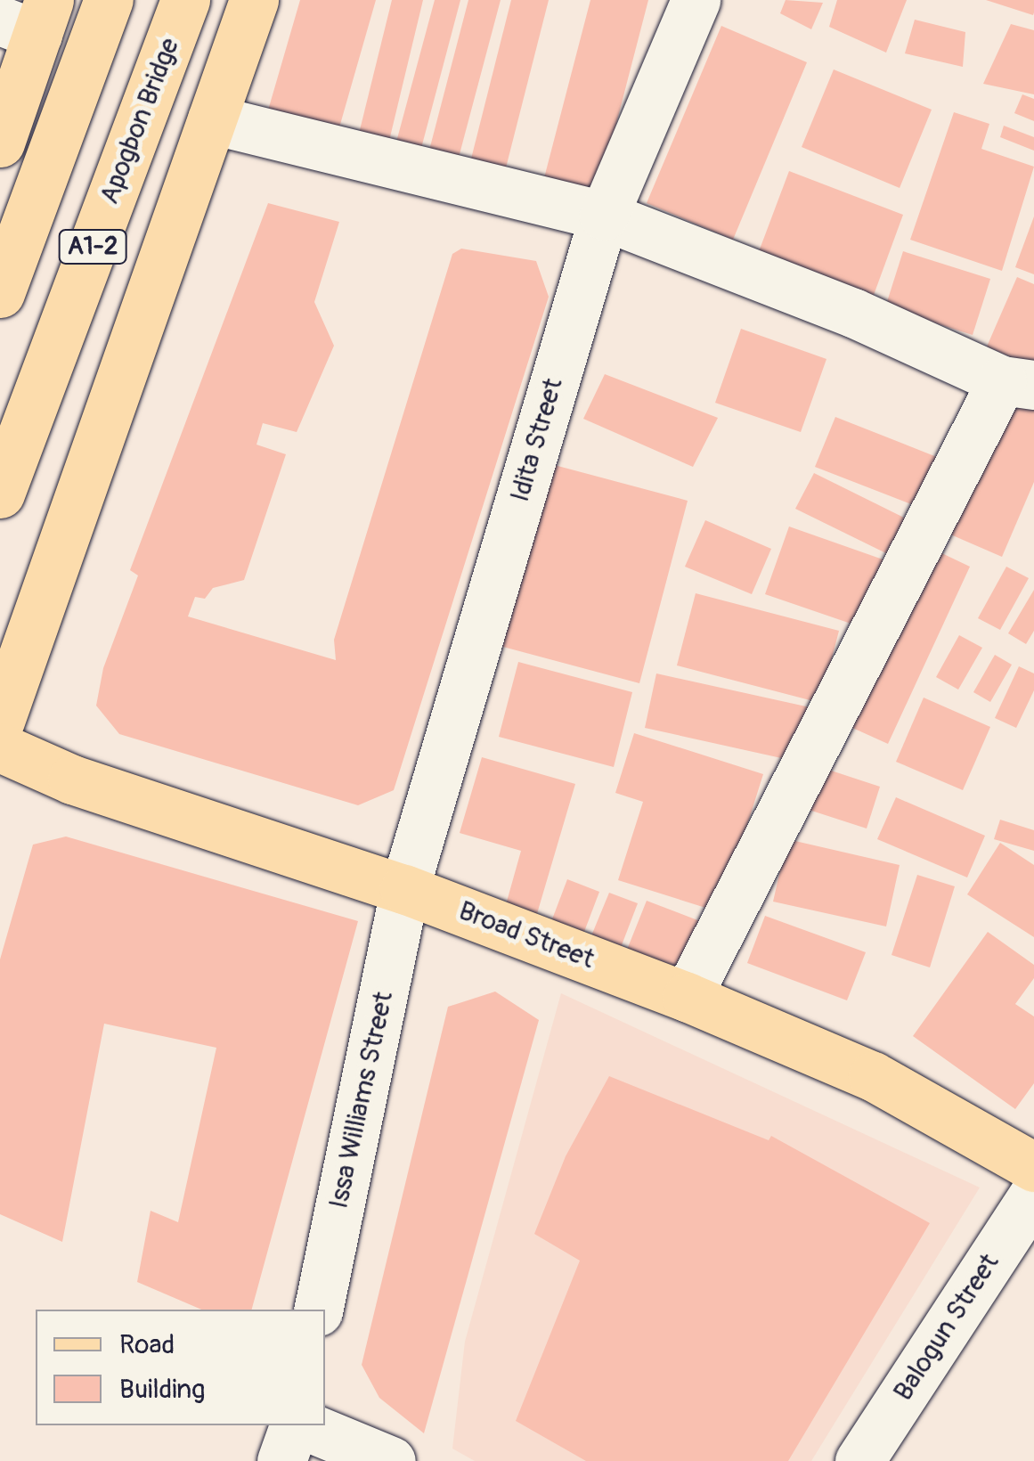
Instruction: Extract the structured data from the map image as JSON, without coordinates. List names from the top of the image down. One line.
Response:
{"streets":{"main road":["Apogbon Bridge","A1-2","Broad Street"],"street":["Idita Street","Issa Williams Street","Balogun Street"]},"crossings":[["Idita Street","Broad Street"],["Idita Street","Issa Williams Street"],["Broad Street","Issa Williams Street"]],"legend":["Road","Building"]}
